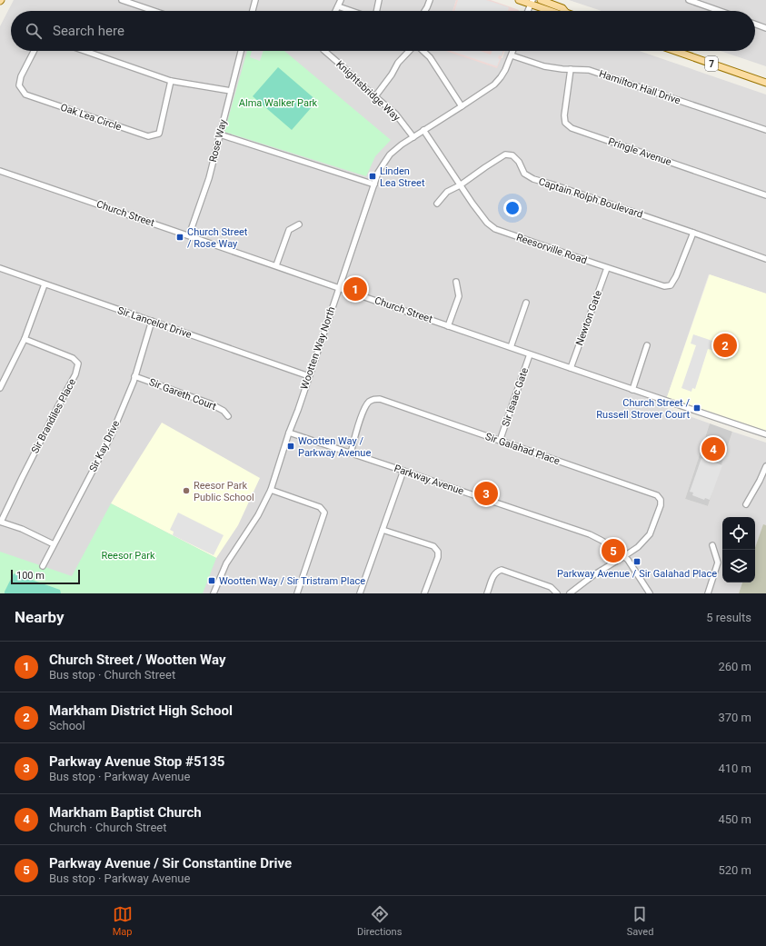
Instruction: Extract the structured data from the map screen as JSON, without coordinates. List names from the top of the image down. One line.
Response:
{"streets":{"main road":["7"],"street":["Hamilton Hall Drive","Knightsbridge Way","Oak Lea Circle","Rose Way","Pringle Avenue","Captain Rolph Boulevard","Church Street","Reesorville Road","Newton Gate","Sir Lancelot Drive","Wootten Way North","Sir Gareth Court","Sir Isaac Gate","Sir Brandiles Place","Sir Kay Drive","Sir Galahad Place","Parkway Avenue"]},"crossings":[["Hamilton Hall Drive","Pringle Avenue"],["Hamilton Hall Drive","Wootten Way North"],["Knightsbridge Way","Wootten Way North"],["Rose Way","Church Street"],["Captain Rolph Boulevard","Reesorville Road"],["Church Street","Newton Gate"],["Church Street","Wootten Way North"],["Church Street","Sir Isaac Gate"],["Reesorville Road","Newton Gate"],["Reesorville Road","Wootten Way North"],["Sir Lancelot Drive","Wootten Way North"],["Sir Lancelot Drive","Sir Kay Drive"],["Wootten Way North","Parkway Avenue"],["Sir Gareth Court","Sir Kay Drive"],["Sir Isaac Gate","Sir Galahad Place"],["Sir Galahad Place","Parkway Avenue"]],"parks":["Alma Walker Park","Reesor Park"],"places":{"transit":["Linden Lea Street","Church Street / Rose Way","Church Street / Russell Strover Court","Wootten Way / Parkway Avenue","Parkway Avenue / Sir Galahad Place","Wootten Way / Sir Tristram Place"],"other":["Reesor Park Public School"]},"scale_bar":"100 m","page":{"search":"Search here","pins":["1","2","4","3","5"],"scale":"100 m","heading":["Nearby","5 results"],"list":[{"mark":"1","name":"Church Street / Wootten Way","note":"Bus stop · Church Street","value":"260 m"},{"mark":"2","name":"Markham District High School","note":"School","value":"370 m"},{"mark":"3","name":"Parkway Avenue Stop #5135","note":"Bus stop · Parkway Avenue","value":"410 m"},{"mark":"4","name":"Markham Baptist Church","note":"Church · Church Street","value":"450 m"},{"mark":"5","name":"Parkway Avenue / Sir Constantine Drive","note":"Bus stop · Parkway Avenue","value":"520 m"}],"nav":["Map","Directions","Saved"]}}
